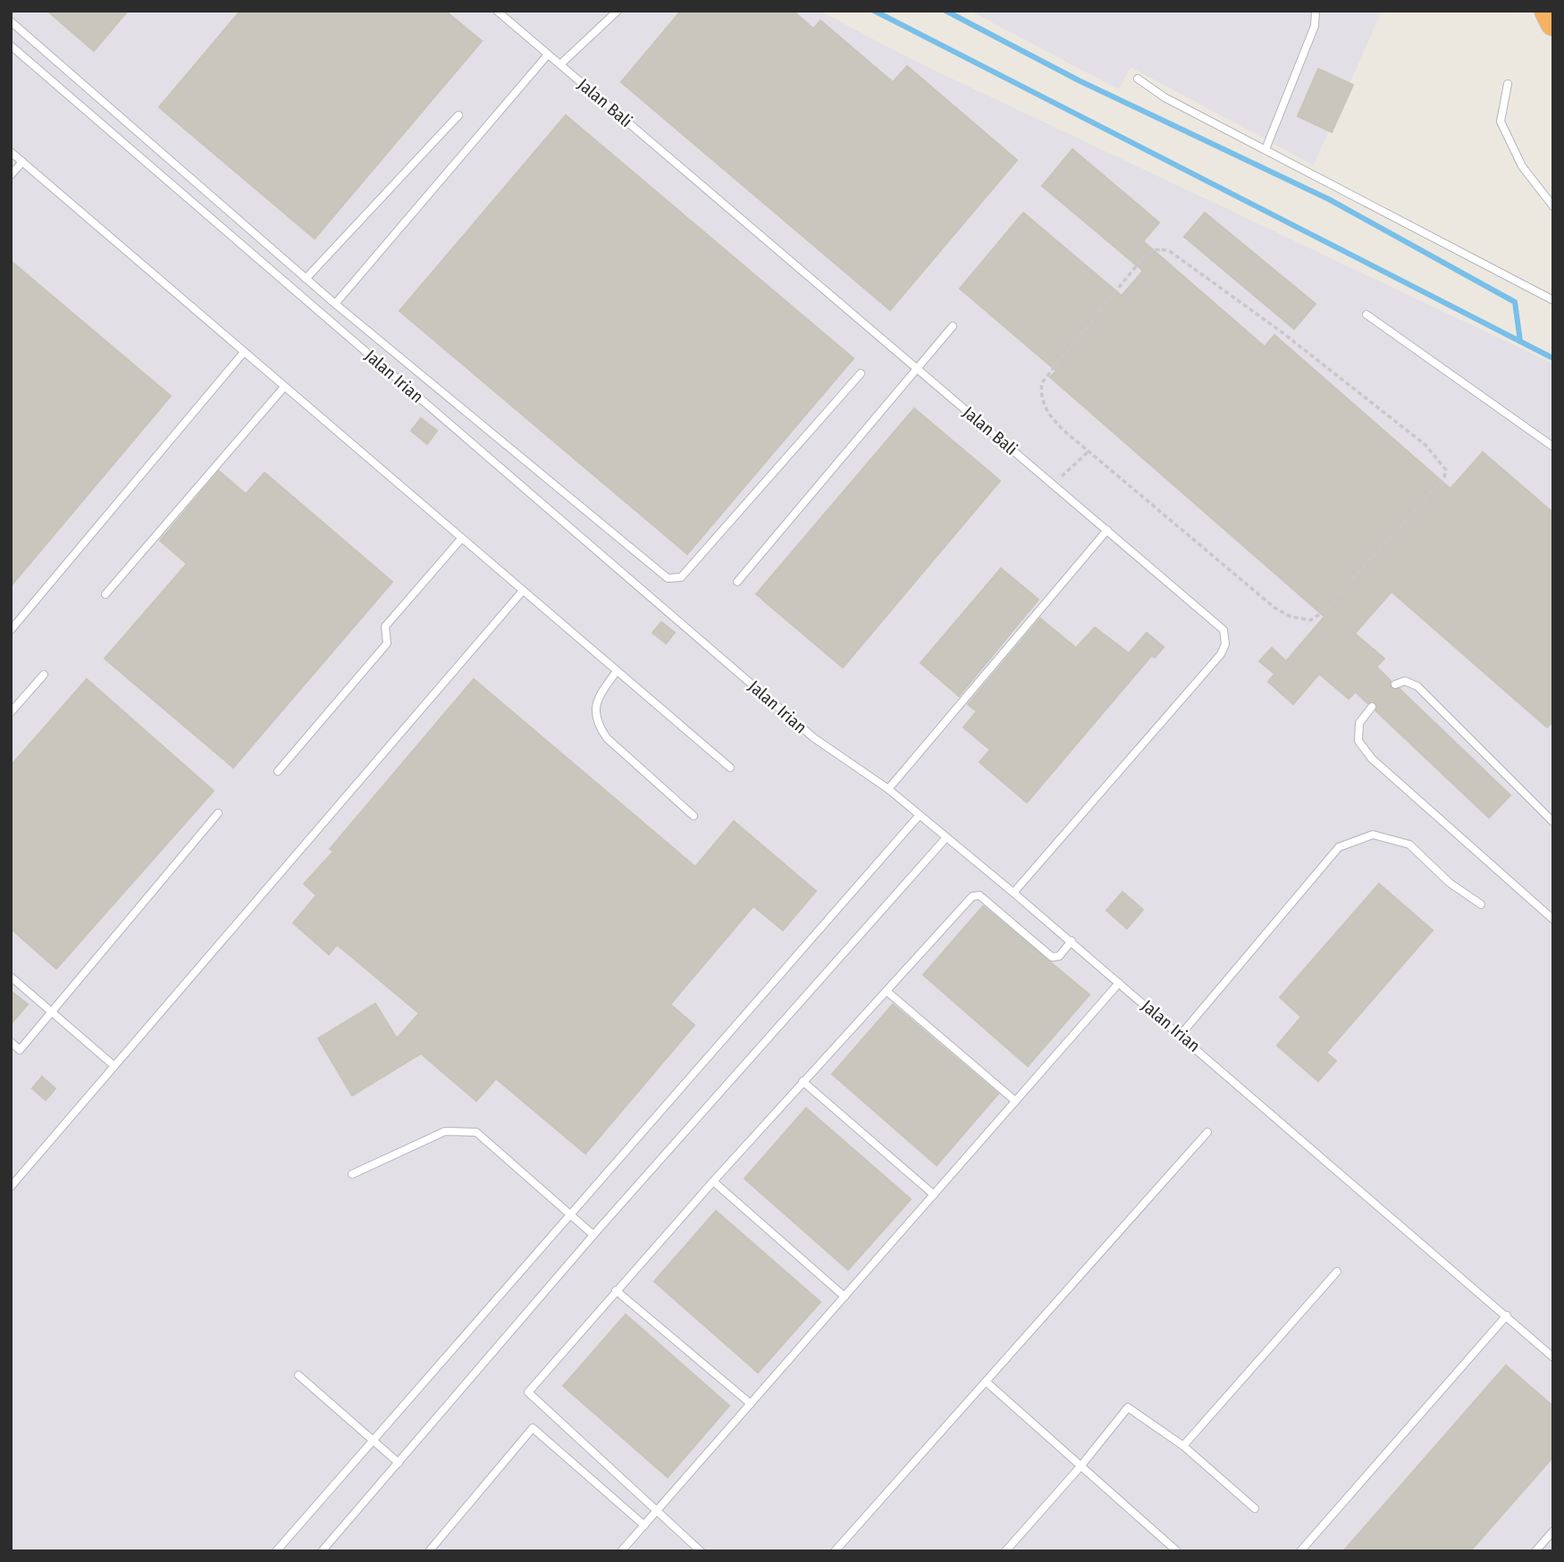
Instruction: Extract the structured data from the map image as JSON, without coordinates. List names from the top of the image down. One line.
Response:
{"streets":{"lane":["Jalan Bali","Jalan Irian"]},"crossings":[["Jalan Bali","Jalan Irian"]]}
